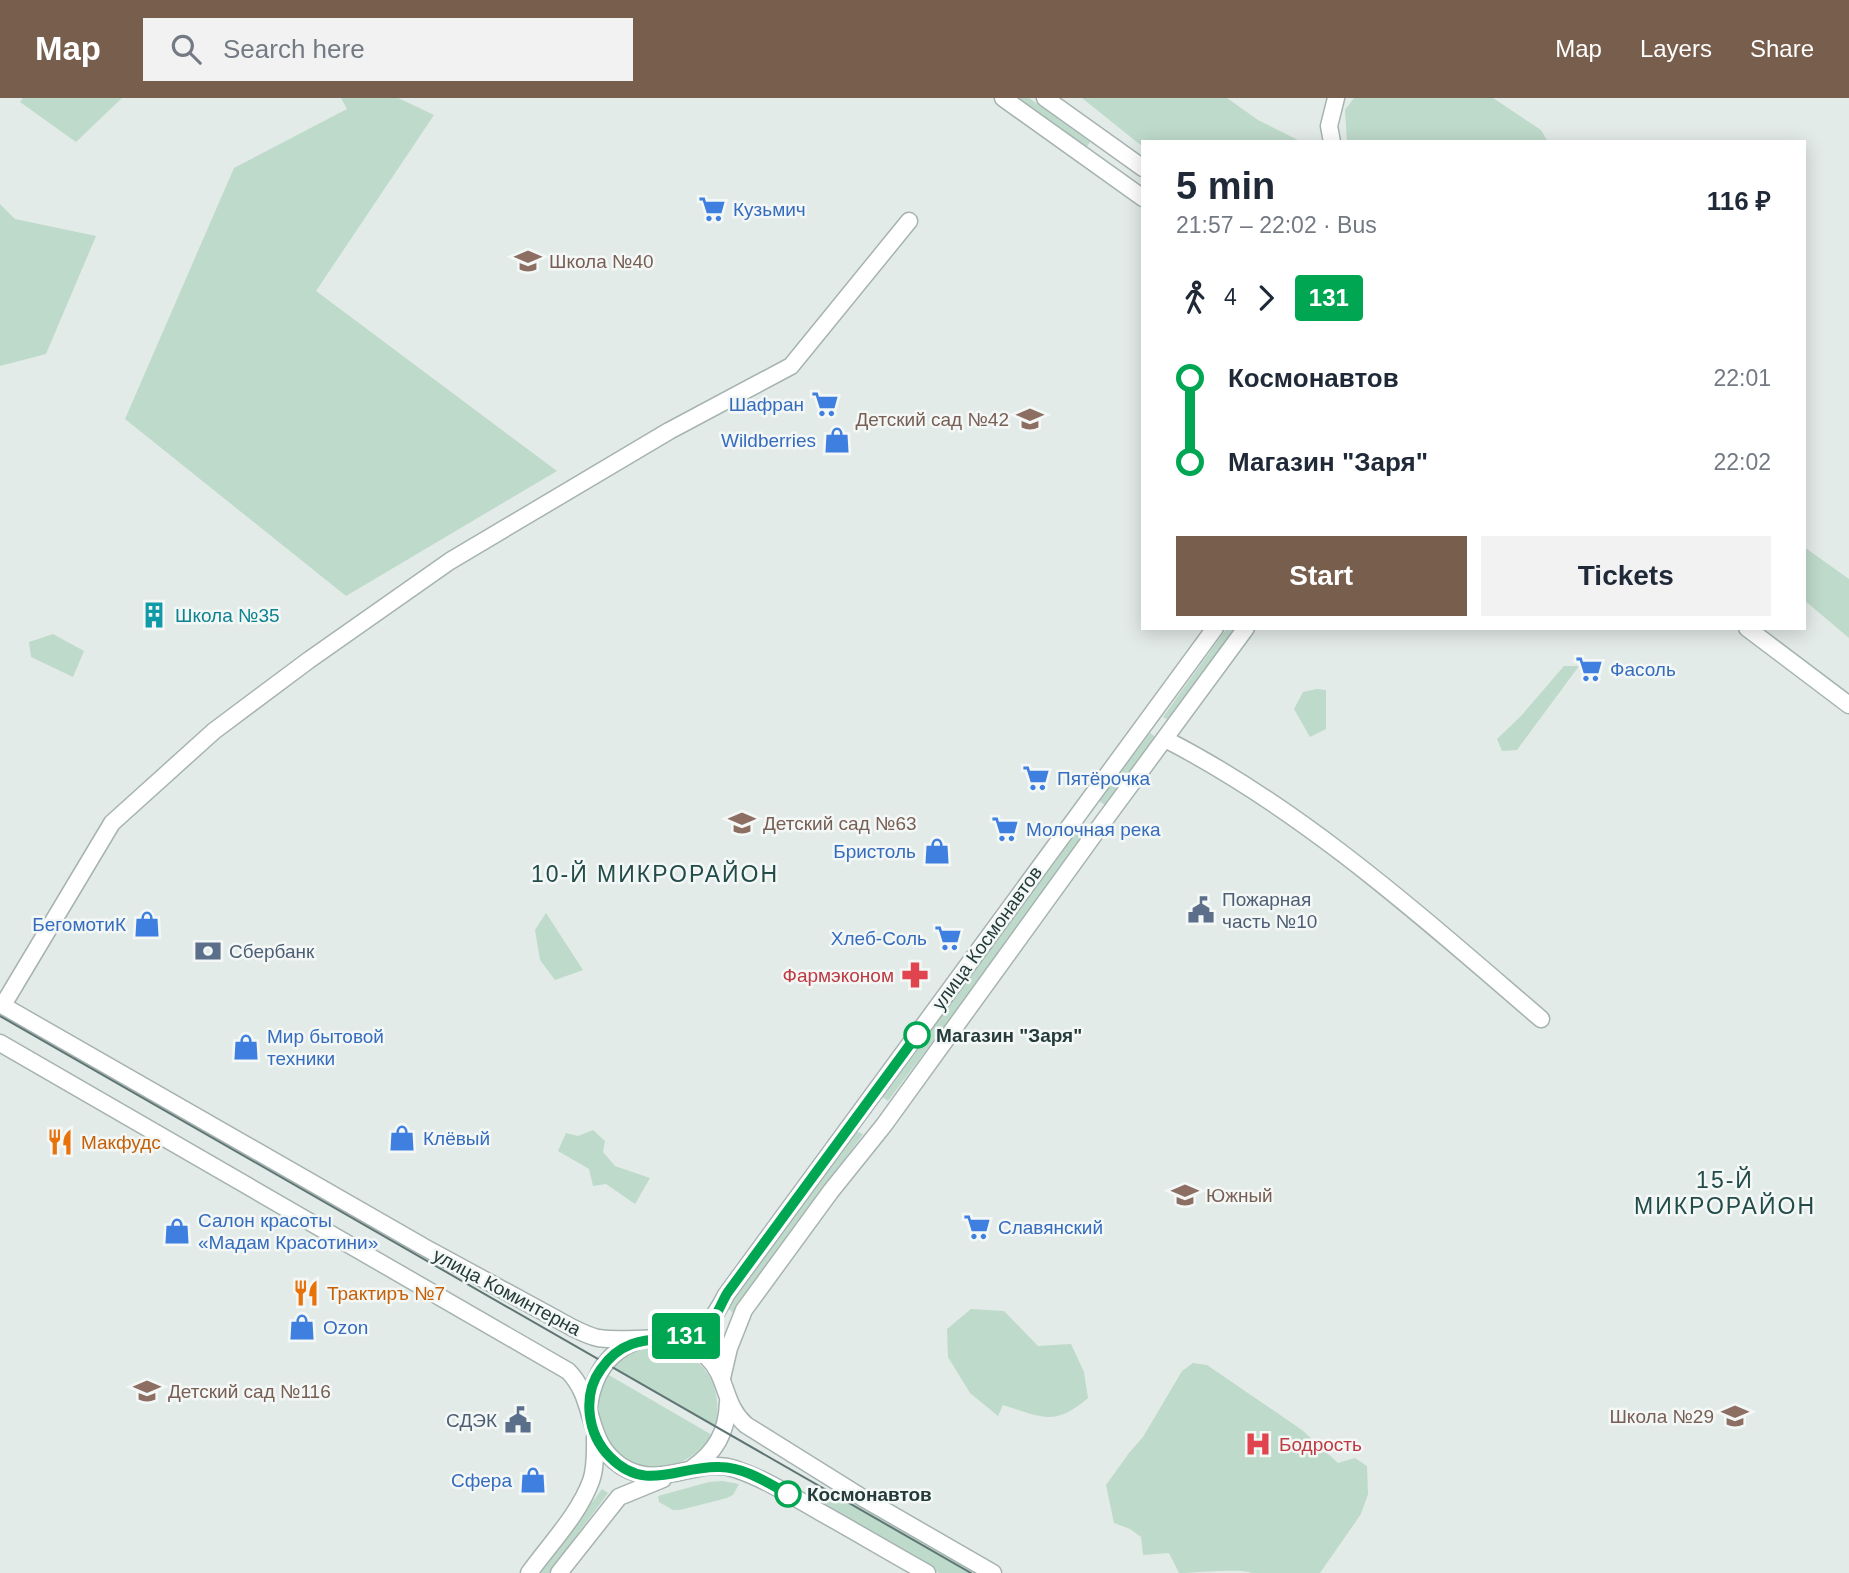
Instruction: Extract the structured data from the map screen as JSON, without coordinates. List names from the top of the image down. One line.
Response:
{"streets":{"street":["улица Космонавтов","улица Коминтерна"]},"crossings":[["улица Космонавтов","улица Коминтерна"]],"districts":["10-Й МИКРОРАЙОН","15-Й МИКРОРАЙОН"],"places":{"supermarket":["Кузьмич","Шафран","Фасоль","Пятёрочка","Молочная река","Хлеб-Соль","Славянский"],"school or university":["Школа №40","Детский сад №42","Детский сад №63","Южный","Детский сад №116","Школа №29"],"shop":["Wildberries","Бристоль","БегомотиК","Мир бытовой техники","Клёвый","Салон красоты «Мадам Красотини»","Ozon","Сфера"],"building":["Школа №35"],"public building":["Пожарная часть №10","СДЭК"],"bank":["Сбербанк"],"pharmacy":["Фармэконом"],"other":["Магазин \"Заря\"","Космонавтов"],"restaurant":["Макфудс","Трактиръ №7"],"hospital":["Бодрость"]},"lines":["bus line 131"],"page":{"header":"Map","search":"Search here","nav":["Map","Layers","Share"],"on_map":"131","heading":["5 min","21:57 – 22:02 · Bus","116 ₽"],"legs":["4","131"],"list":[{"name":"Космонавтов","value":"22:01"},{"name":"Магазин \"Заря\"","value":"22:02"}],"buttons":["Start","Tickets"]}}
